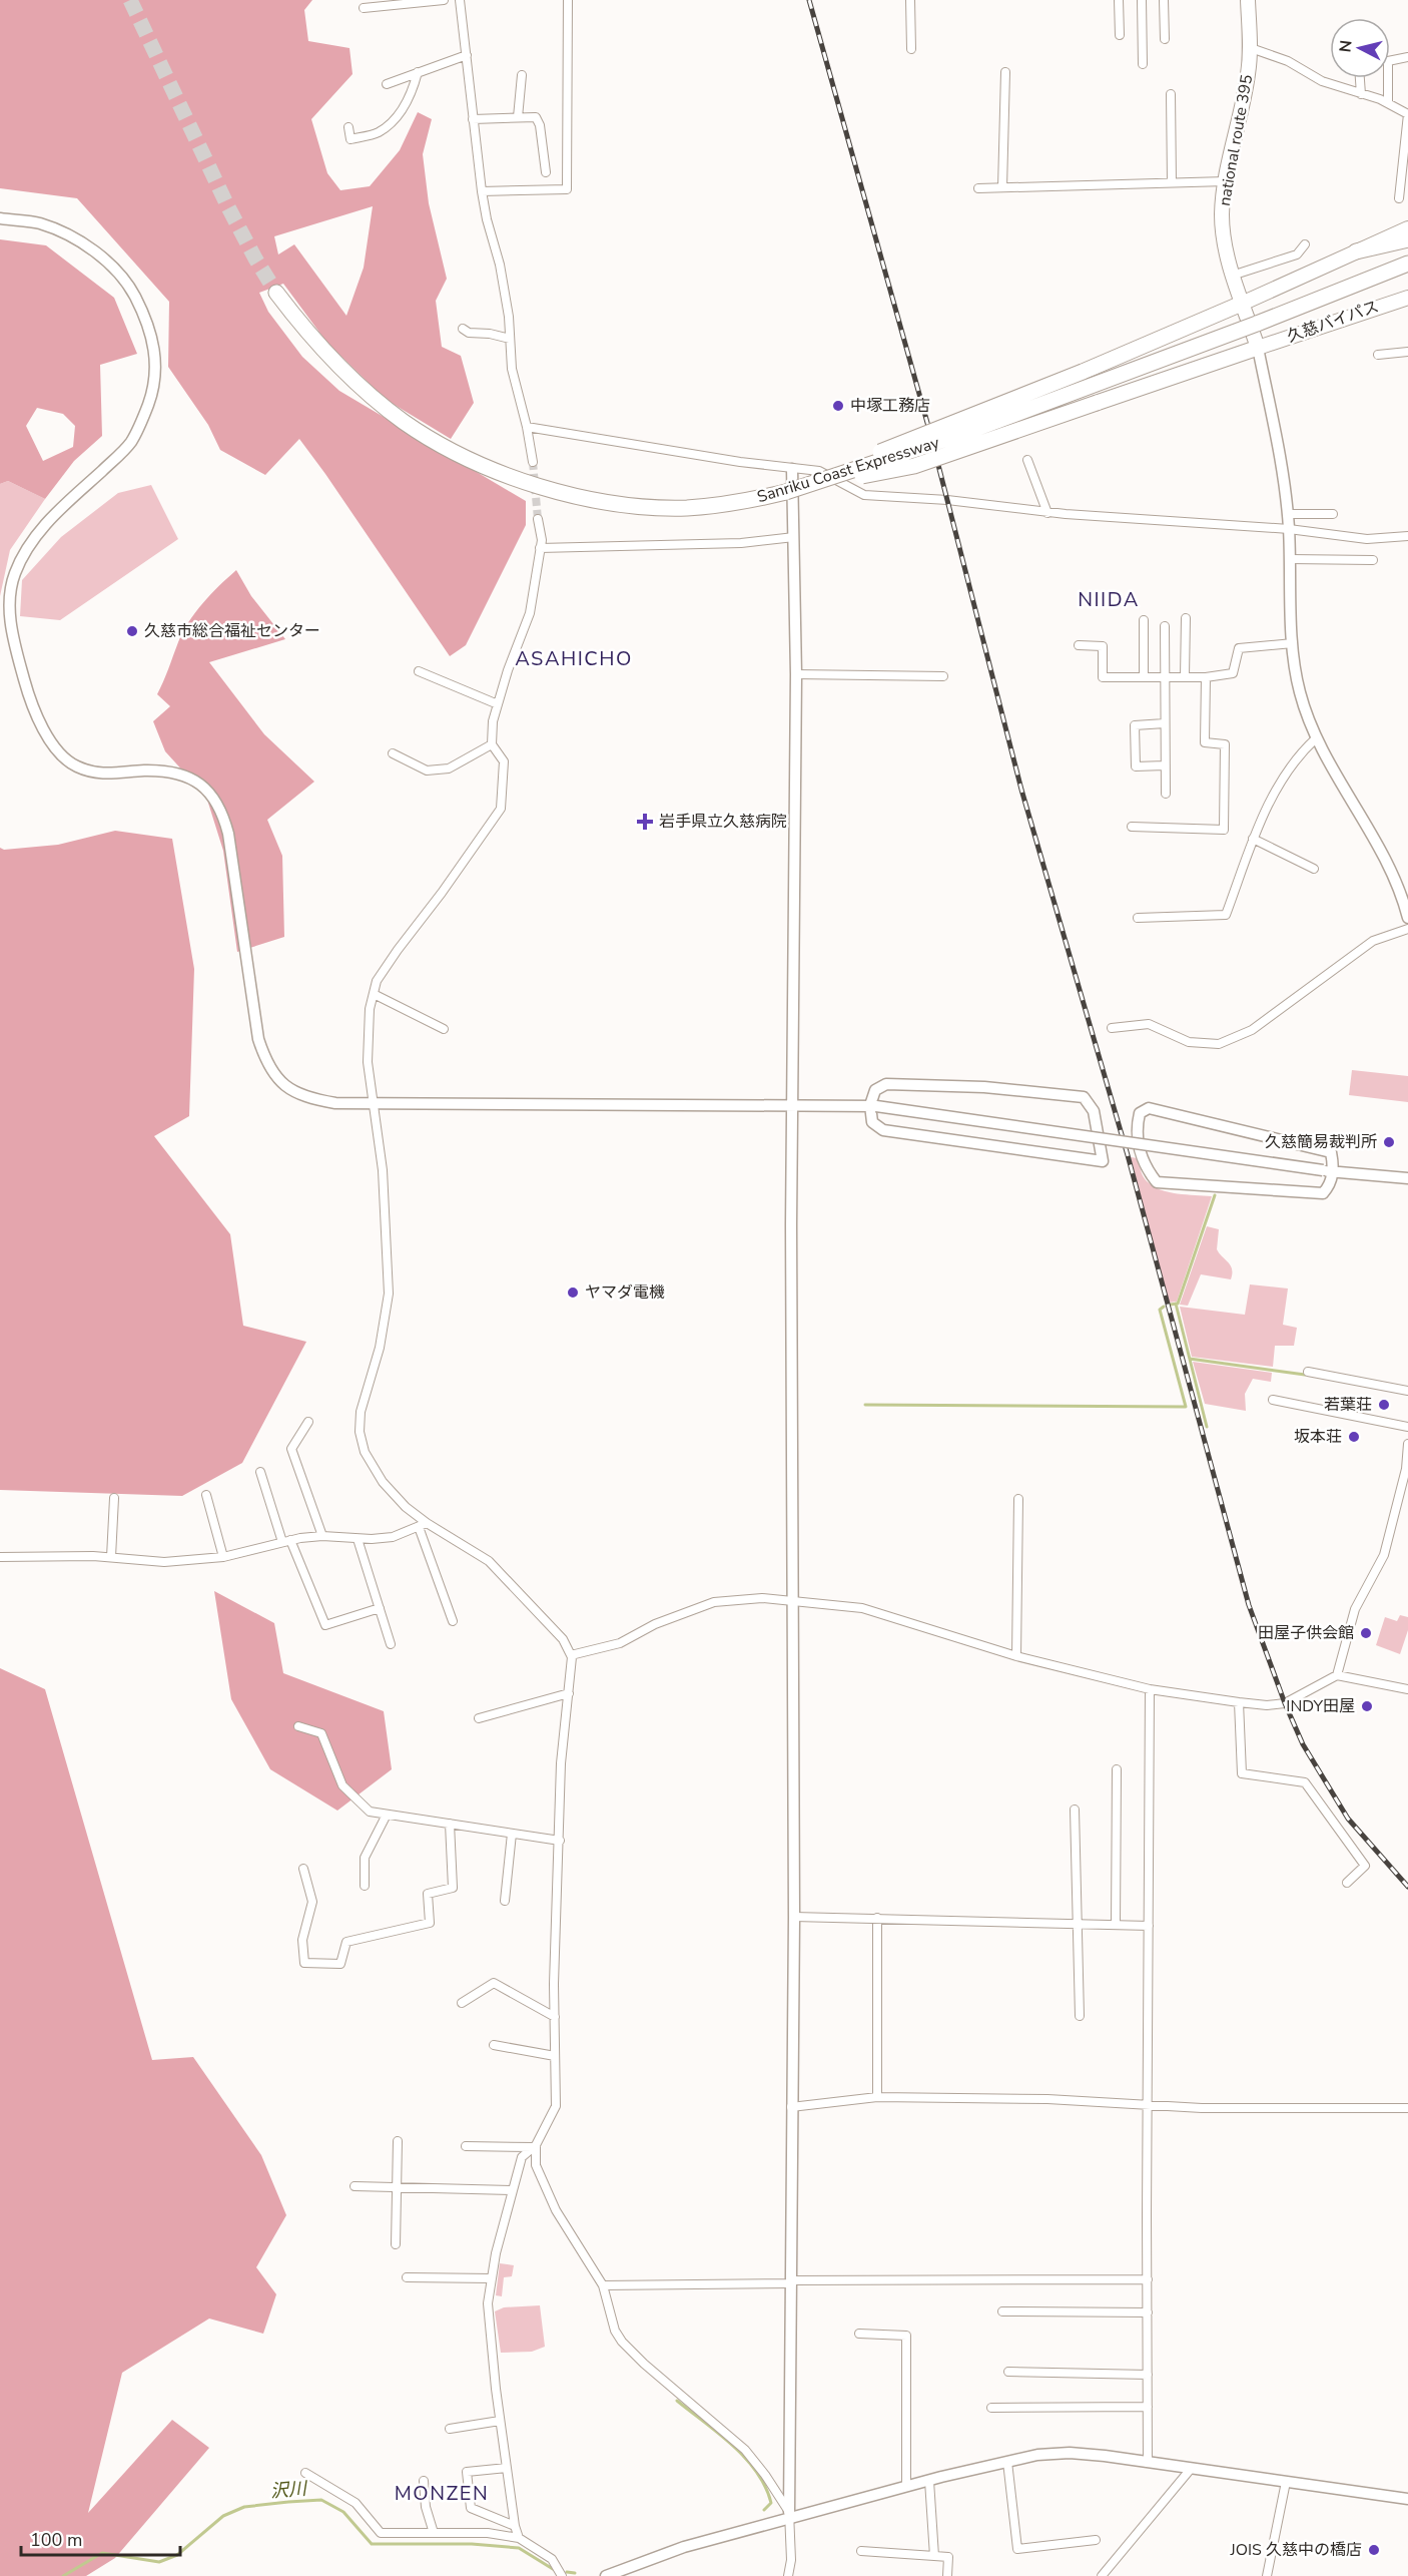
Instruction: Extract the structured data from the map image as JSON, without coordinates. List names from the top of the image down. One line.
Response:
{"streets":{"highway":["national route 395","久慈バイパス","Sanriku Coast Expressway"]},"crossings":[["national route 395","久慈バイパス"]],"districts":["NIIDA","ASAHICHO","MONZEN"],"water":["沢川"],"places":{"other":["中塚工務店","久慈市総合福祉センター","久慈簡易裁判所","ヤマダ電機","若葉荘","坂本荘","田屋子供会館","INDY田屋","JOIS 久慈中の橋店"],"health":["岩手県立久慈病院"]},"scale_bar":"100 m","north":"left"}
